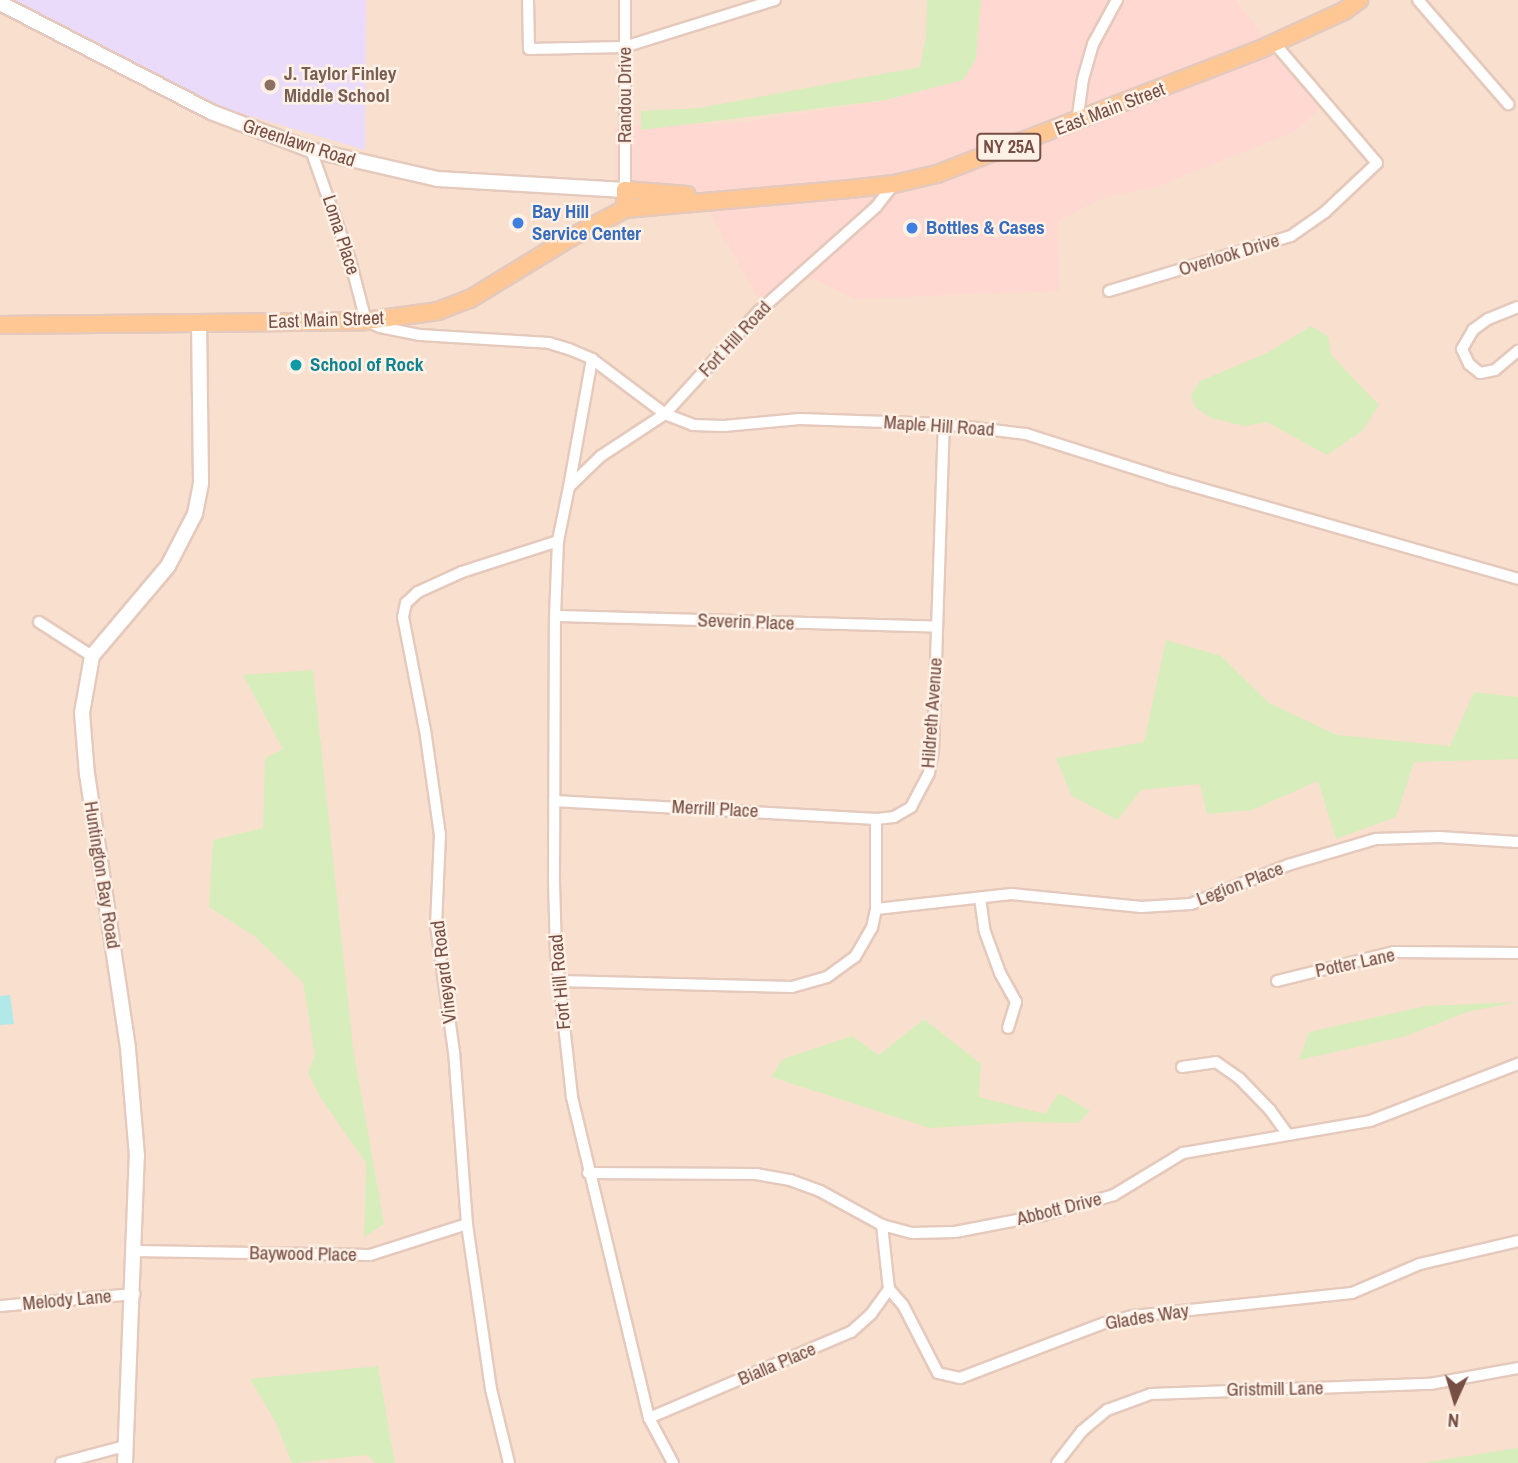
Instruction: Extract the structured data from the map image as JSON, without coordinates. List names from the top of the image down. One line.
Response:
{"streets":{"main road":["East Main Street","NY 25A"],"street":["Randou Drive","Greenlawn Road","Loma Place","Overlook Drive","Fort Hill Road","Maple Hill Road","Severin Place","Hildreth Avenue","Merrill Place","Huntington Bay Road","Legion Place","Potter Lane","Vineyard Road","Abbott Drive","Baywood Place","Melody Lane","Glades Way","Bialla Place","Gristmill Lane"]},"crossings":[["Randou Drive","East Main Street"],["Randou Drive","Greenlawn Road"],["East Main Street","Greenlawn Road"],["East Main Street","Loma Place"],["East Main Street","Overlook Drive"],["East Main Street","Fort Hill Road"],["East Main Street","Maple Hill Road"],["Greenlawn Road","Loma Place"],["Loma Place","Maple Hill Road"],["Fort Hill Road","Maple Hill Road"],["Fort Hill Road","Severin Place"],["Fort Hill Road","Merrill Place"],["Fort Hill Road","Vineyard Road"],["Fort Hill Road","Abbott Drive"],["Fort Hill Road","Bialla Place"],["Maple Hill Road","Hildreth Avenue"],["Severin Place","Hildreth Avenue"],["Hildreth Avenue","Merrill Place"],["Huntington Bay Road","Baywood Place"],["Huntington Bay Road","Melody Lane"],["Vineyard Road","Baywood Place"],["Glades Way","Bialla Place"]],"places":["J. Taylor Finley Middle School","Bay Hill Service Center","Bottles & Cases","School of Rock"],"north":"bottom"}
